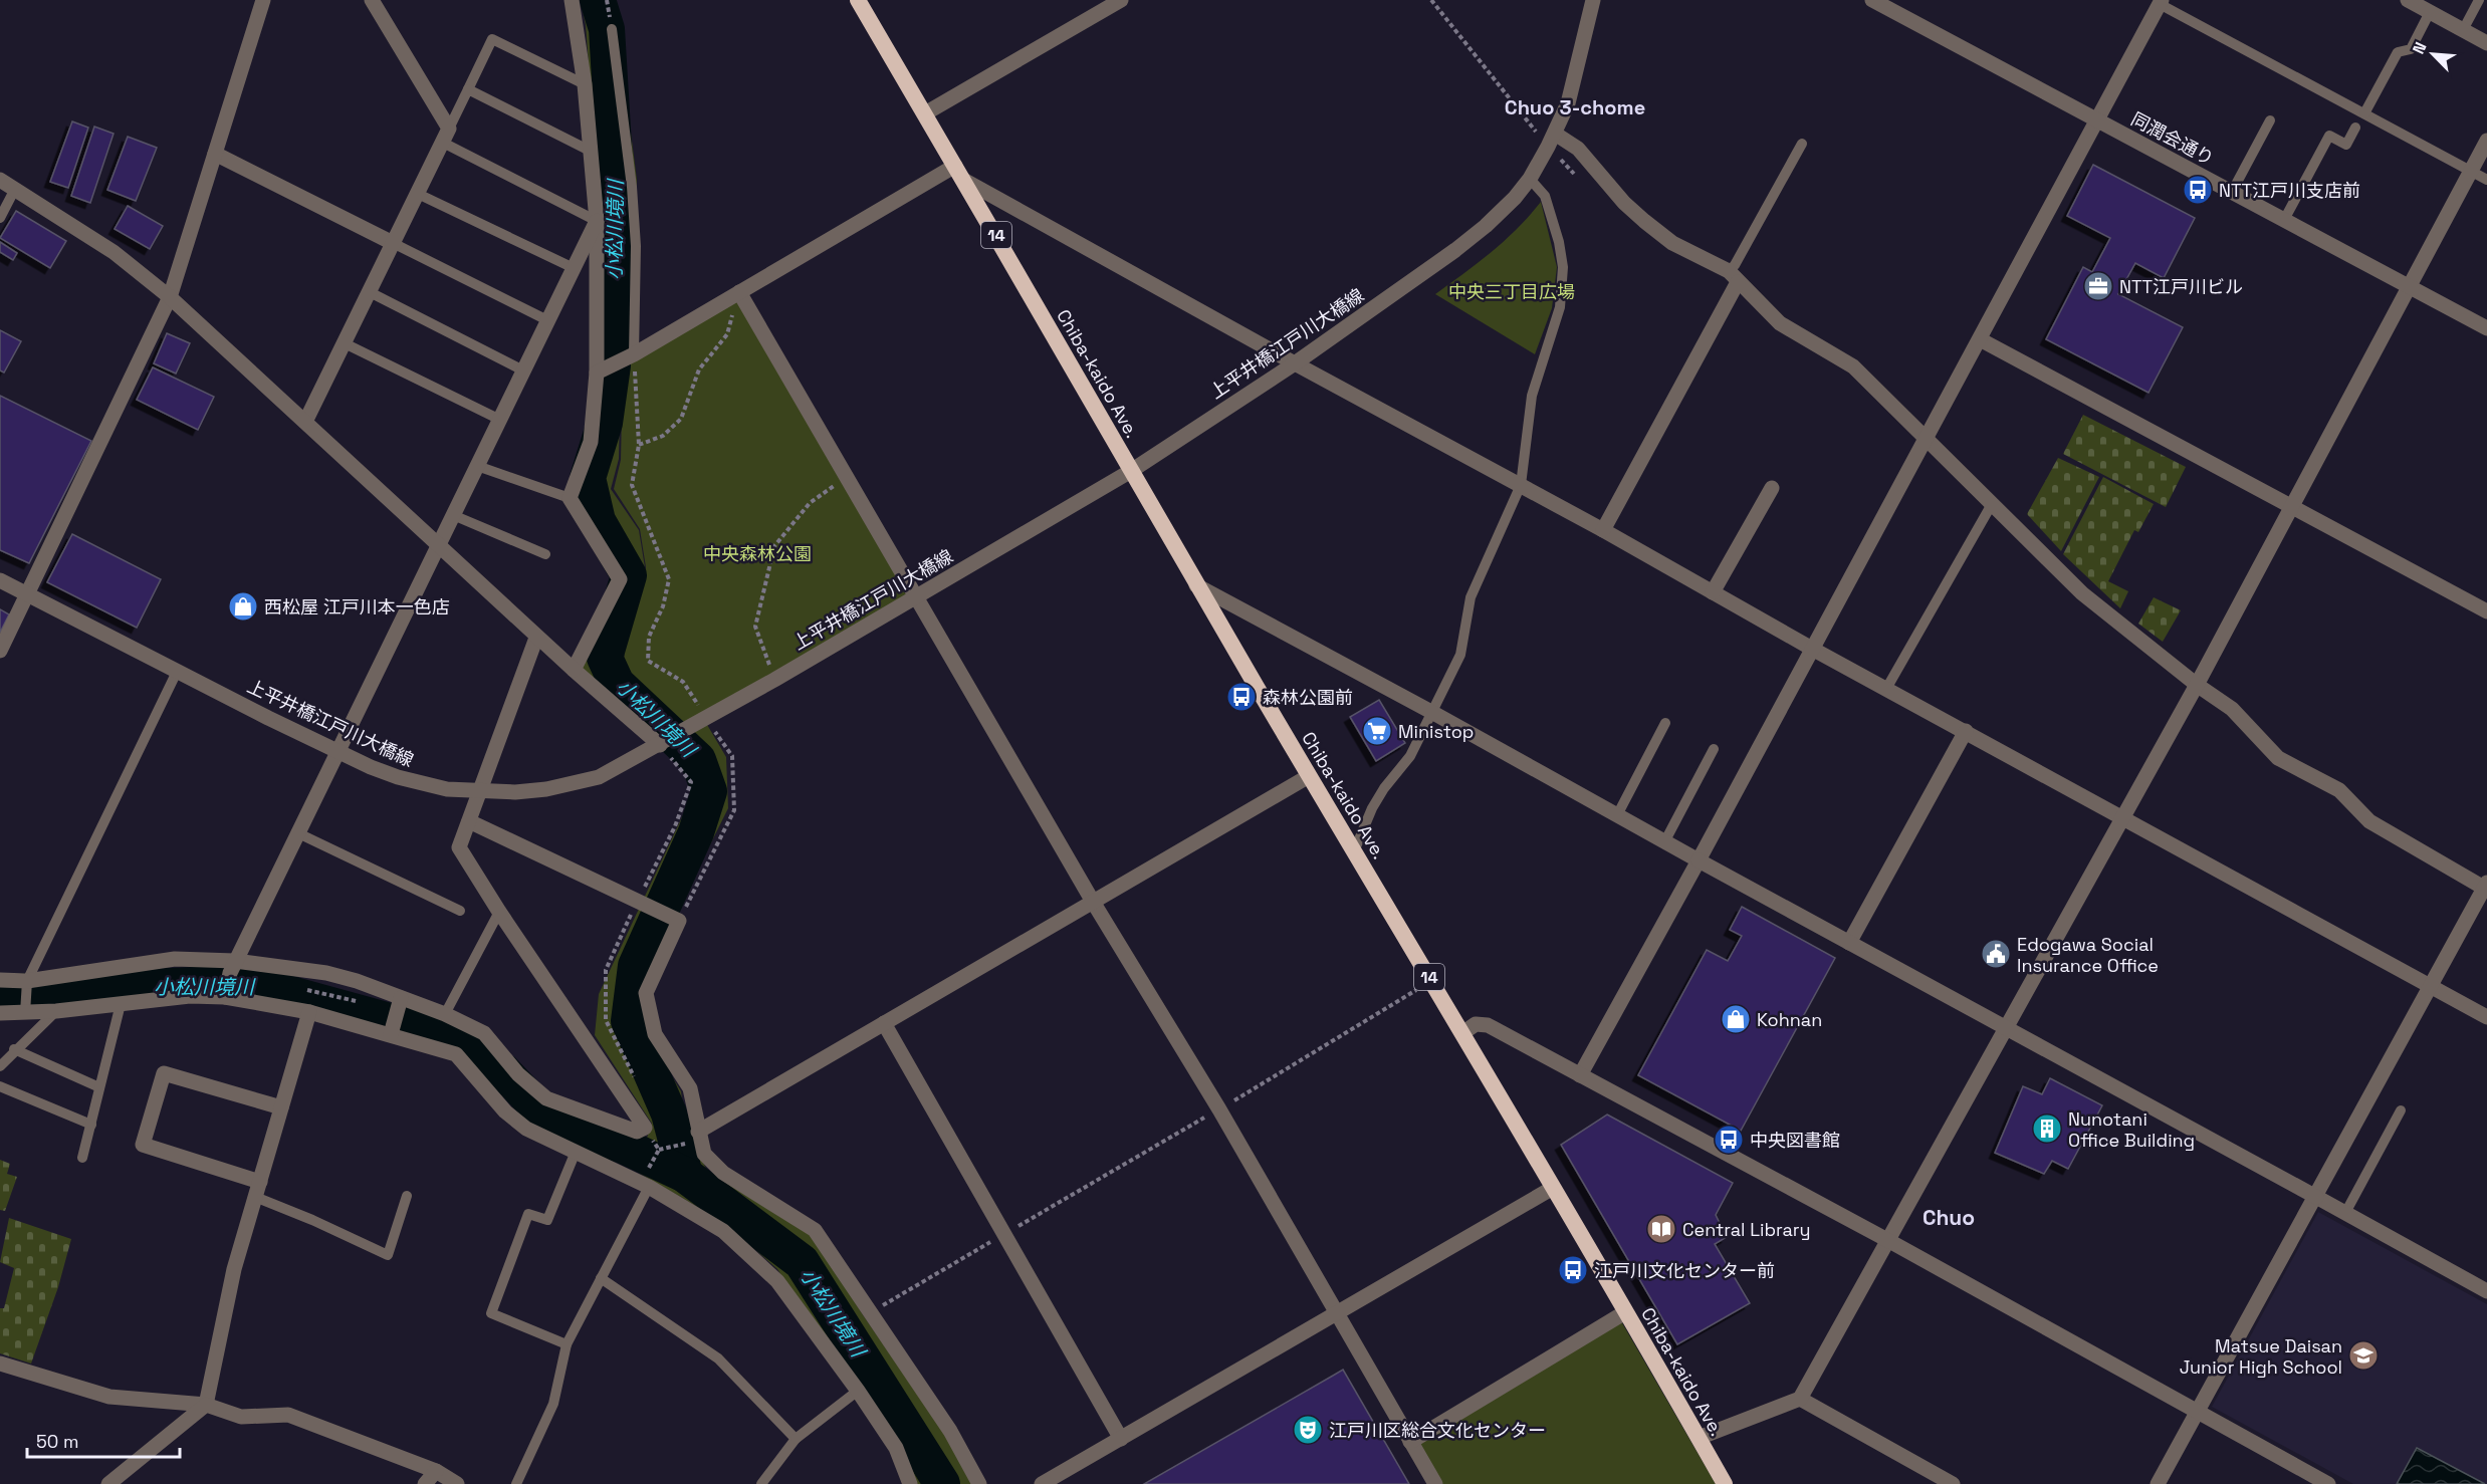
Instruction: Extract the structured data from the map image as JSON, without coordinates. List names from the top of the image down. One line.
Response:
{"streets":{"highway":["14","Chiba-kaido Ave."],"street":["同潤会通り","上平井橋江戸川大橋線"]},"crossings":[["上平井橋江戸川大橋線","Chiba-kaido Ave."]],"districts":["Chuo 3-chome","Chuo"],"water":["小松川境川"],"parks":["中央三丁目広場","中央森林公園"],"places":{"bus stop":["NTT江戸川支店前","森林公園前","中央図書館","江戸川文化センター前"],"office":["NTT江戸川ビル"],"shop":["西松屋 江戸川本一色店","Kohnan"],"supermarket":["Ministop"],"public building":["Edogawa Social Insurance Office"],"building":["Nunotani Office Building"],"library":["Central Library"],"school or university":["Matsue Daisan Junior High School"],"theatre":["江戸川区総合文化センター"]},"scale_bar":"50 m","north":"top left"}
